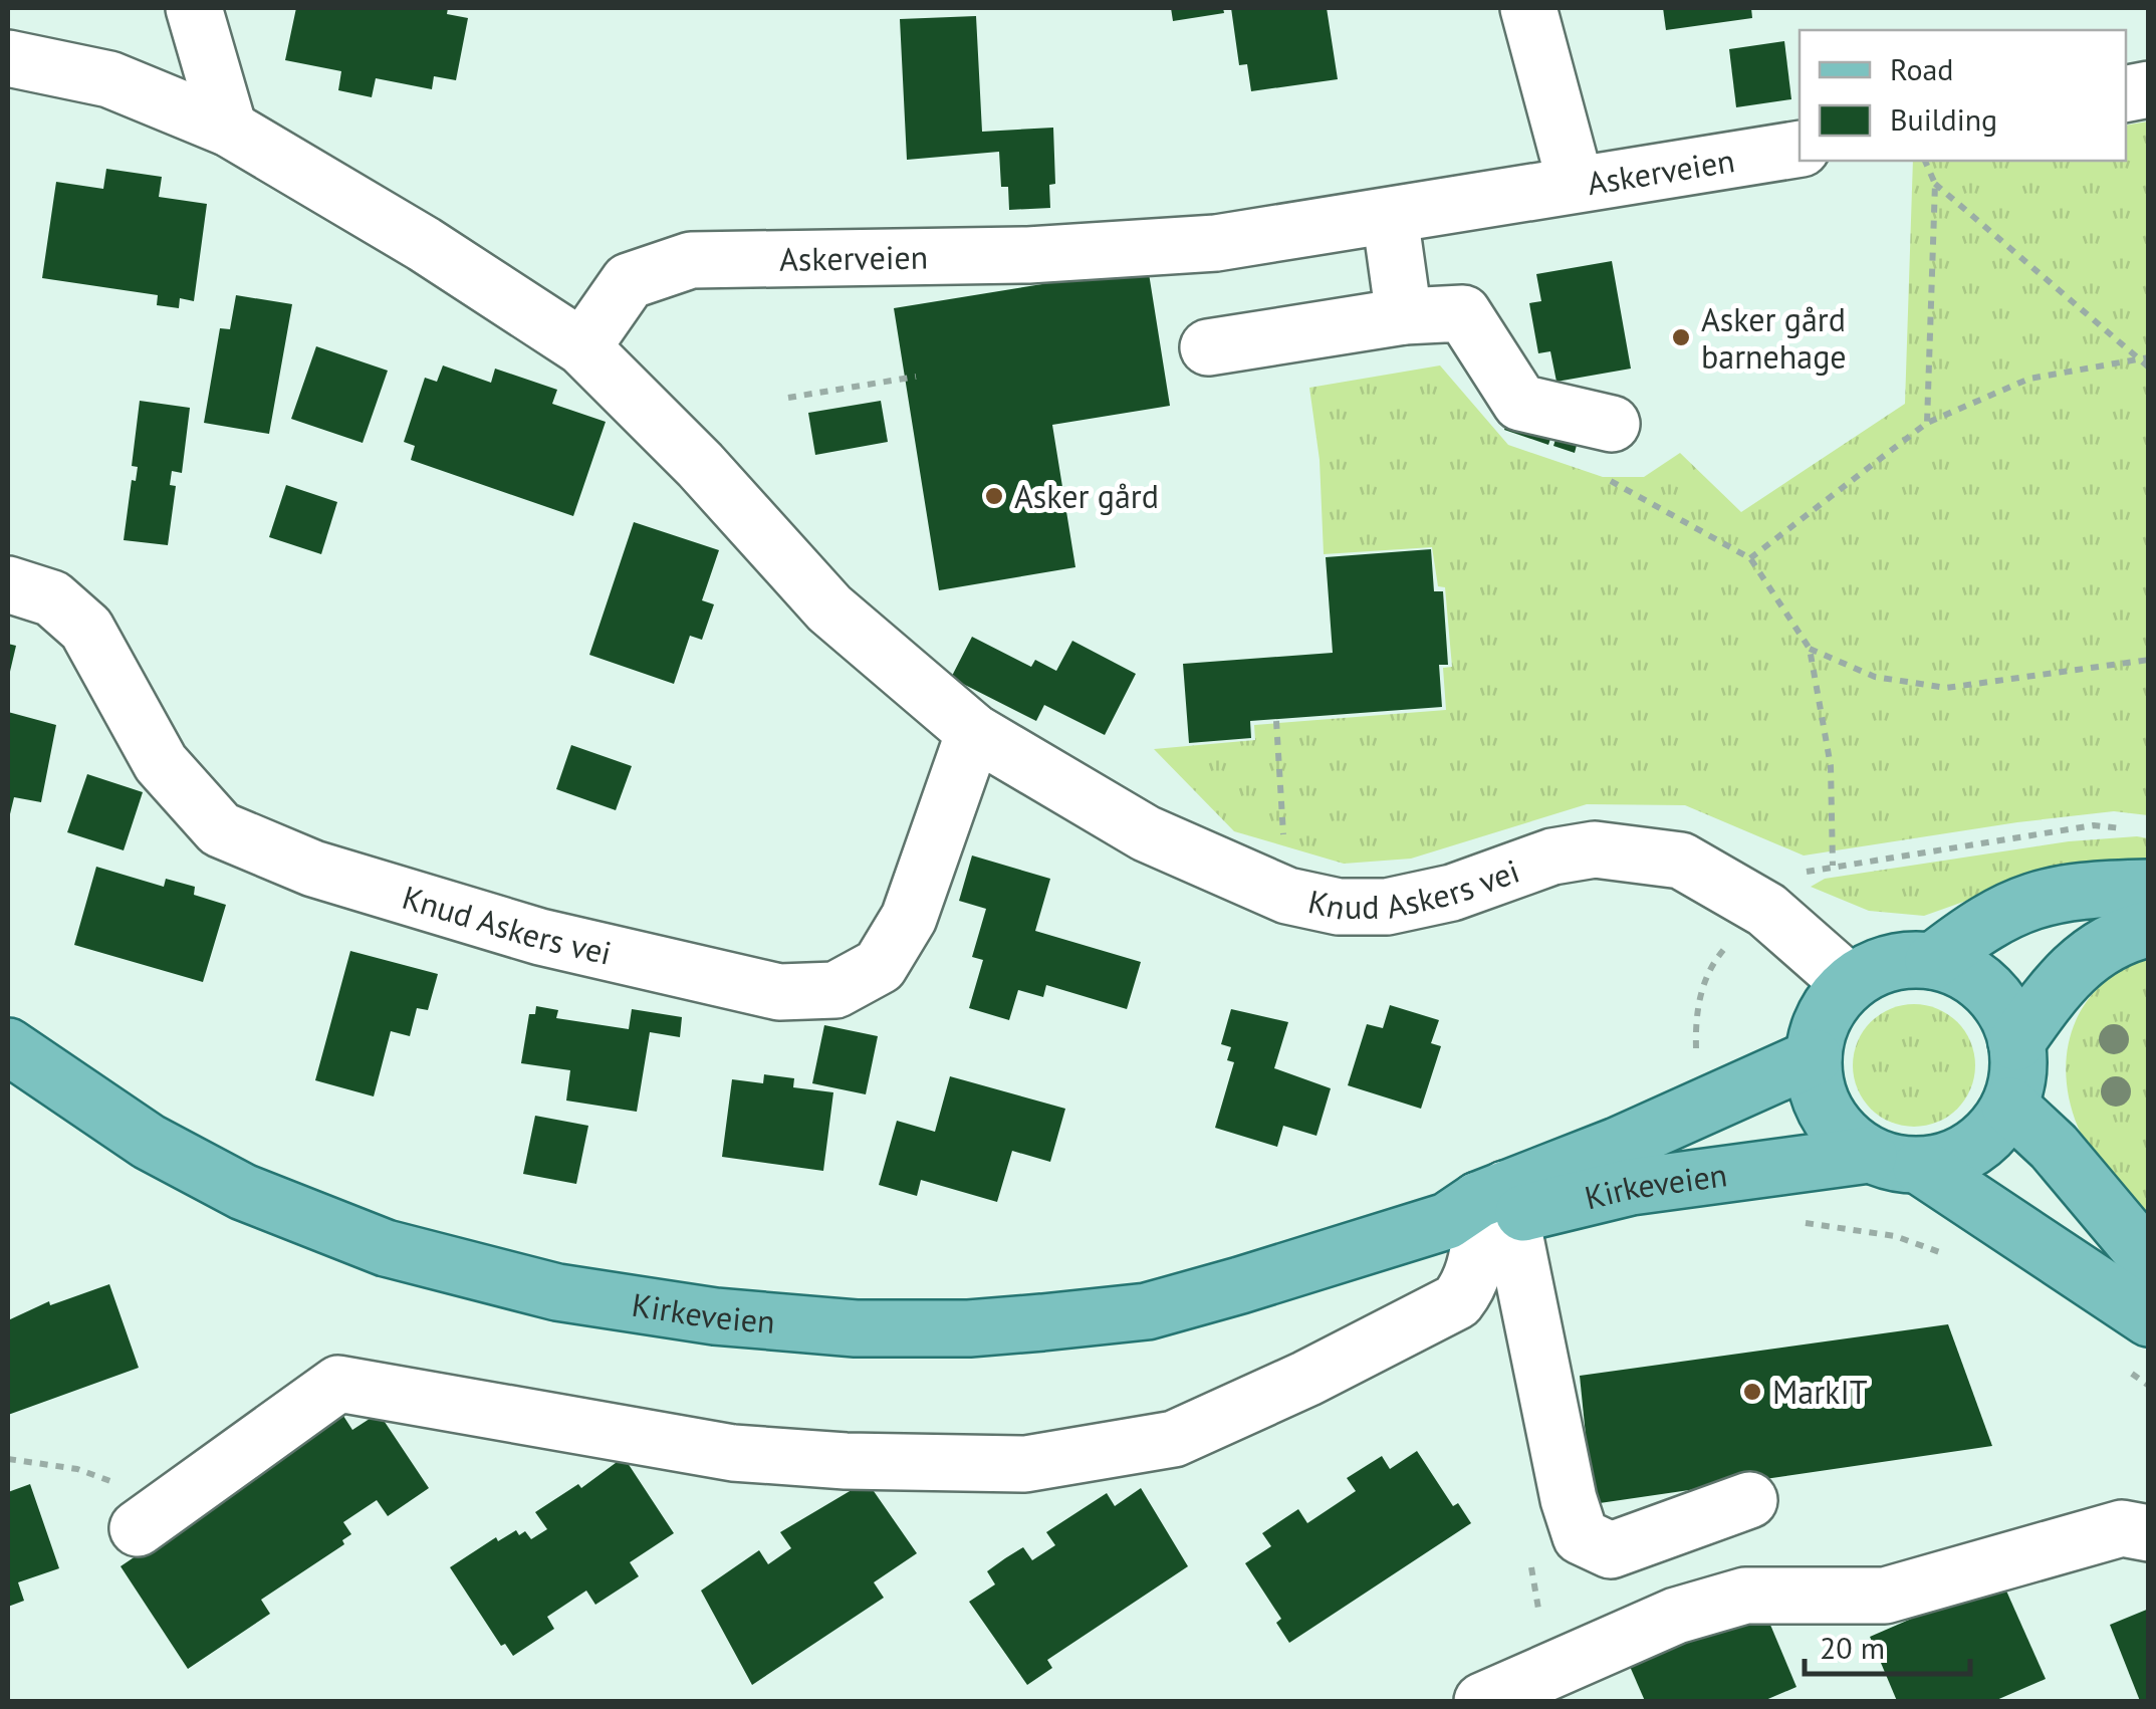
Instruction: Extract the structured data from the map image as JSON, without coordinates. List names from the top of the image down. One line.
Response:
{"streets":{"main road":["Kirkeveien"],"street":["Askerveien","Knud Askers vei"]},"crossings":[["Askerveien","Knud Askers vei"],["Knud Askers vei","Kirkeveien"]],"places":["Asker gård barnehage","Asker gård","MarkIT"],"legend":["Road","Building"],"scale_bar":"20 m"}
